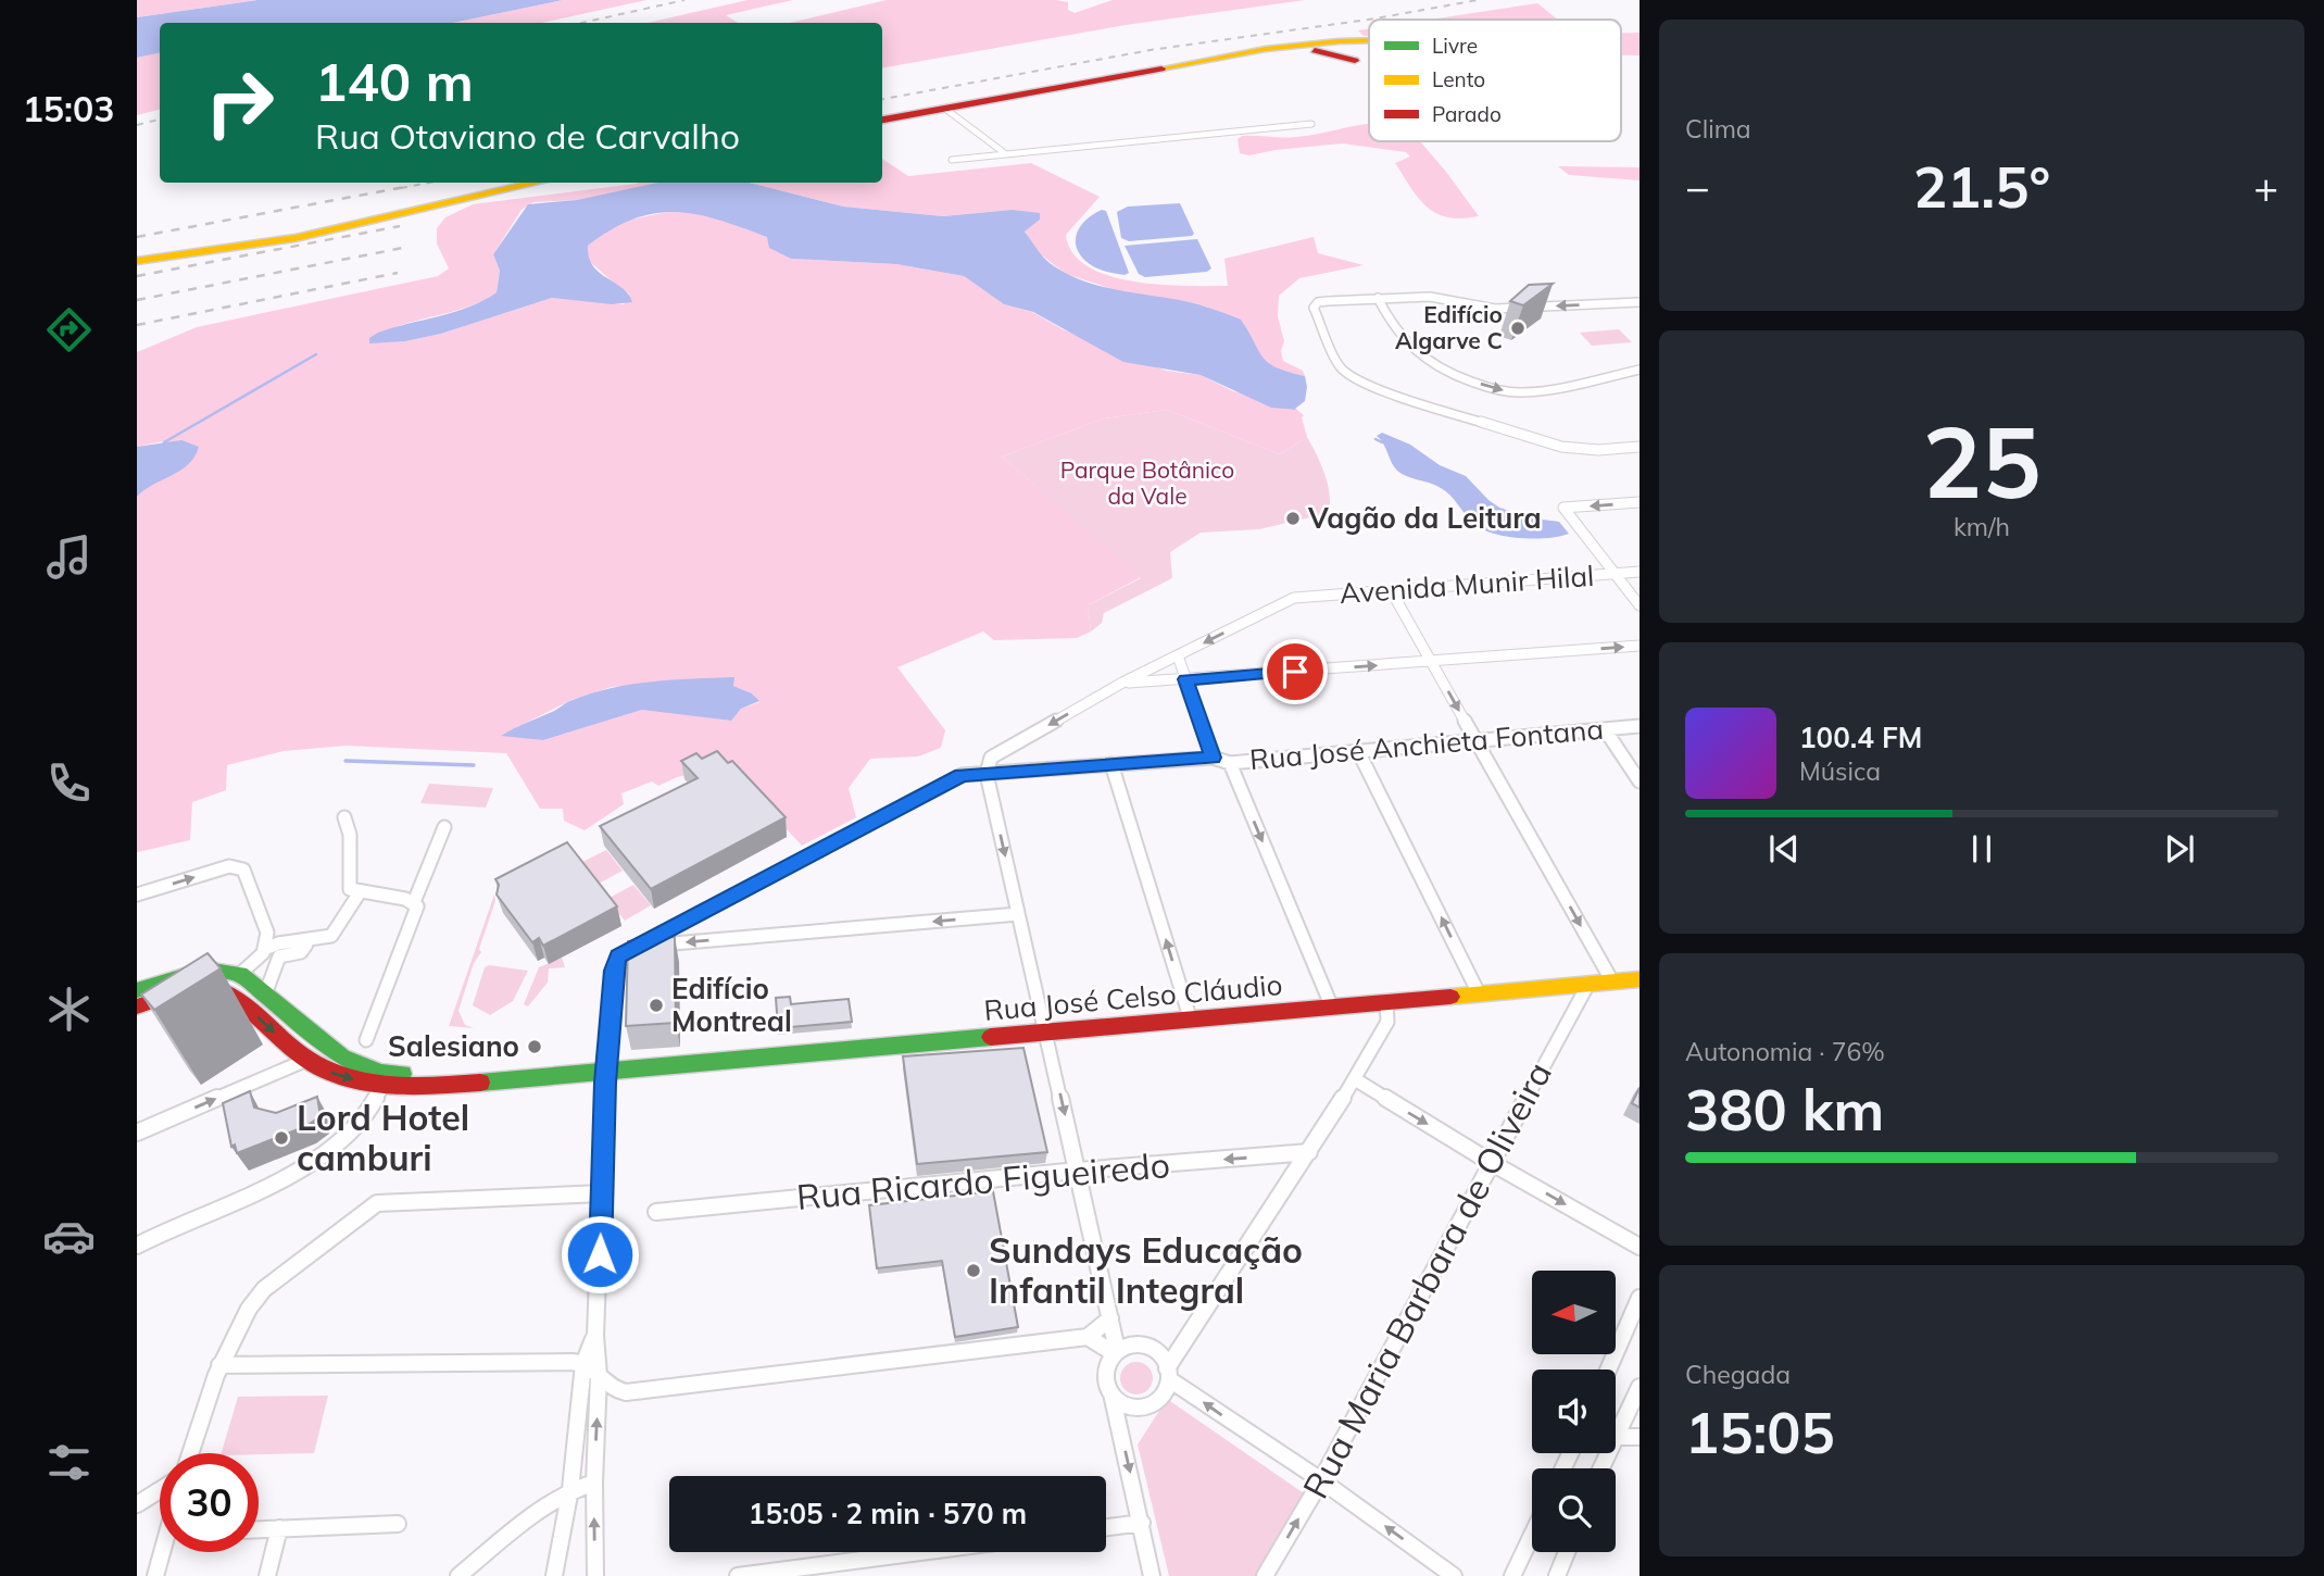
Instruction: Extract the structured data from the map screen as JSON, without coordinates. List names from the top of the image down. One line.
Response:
{"streets":{"street":["Avenida Munir Hilal","Rua José Anchieta Fontana","Rua José Celso Cláudio","Rua Ricardo Figueiredo","Rua Maria Barbara de Oliveira"]},"crossings":[["Rua José Anchieta Fontana","Rua José Celso Cláudio"],["Rua José Celso Cláudio","Rua Maria Barbara de Oliveira"]],"one_way":["Rua Ricardo Figueiredo"],"parks":["Parque Botânico da Vale"],"places":["Edifício Algarve C","Vagão da Leitura","Edifício Montreal","Salesiano","Lord Hotel camburi","Sundays Educação Infantil Integral"],"legend":["Livre","Lento","Parado"],"north":"left","page":{"tabs":"15:03","tile":["Clima",["25","km/h"],["Autonomia · 76%","380 km"],["Chegada","15:05"]],"turn":["140 m","Rua Otaviano de Carvalho"],"heat":["−","21.5°","+"],"song":["100.4 FM","Música"],"limit":"30","trip":"15:05 · 2 min · 570 m"}}
